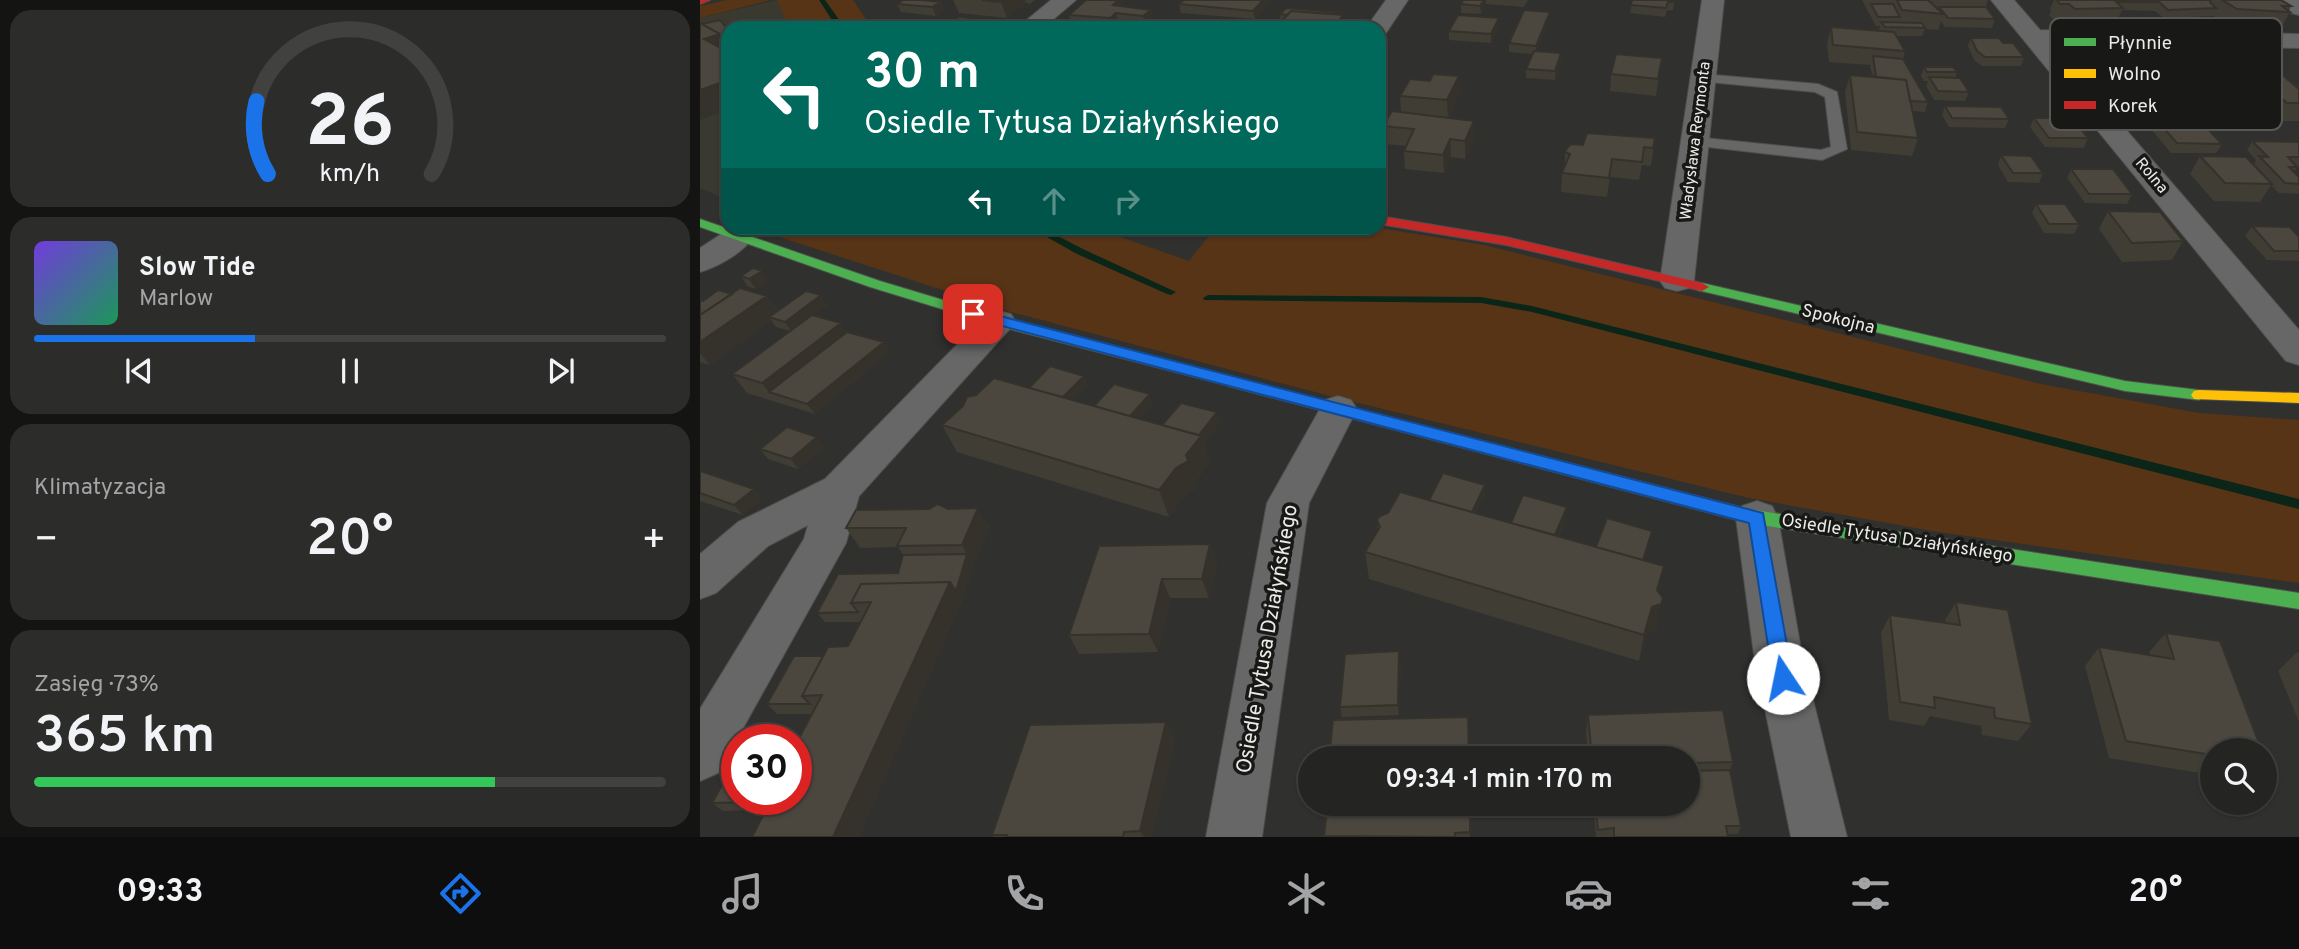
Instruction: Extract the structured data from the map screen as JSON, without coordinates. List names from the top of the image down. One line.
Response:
{"streets":{"street":["Władysława Reymonta","Rolna","Spokojna","Osiedle Tytusa Działyńskiego"]},"crossings":[["Władysława Reymonta","Spokojna"]],"legend":["Płynnie","Wolno","Korek"],"page":{"turn":["30 m","Osiedle Tytusa Działyńskiego"],"song":["Slow Tide","Marlow"],"tile":["Klimatyzacja",["Zasięg · 73%","365 km"]],"heat":["−","20°","+"],"limit":"30","trip":"09:34 · 1 min · 170 m","tabs":["09:33","20°"],"gauge":["26","km/h"]}}
